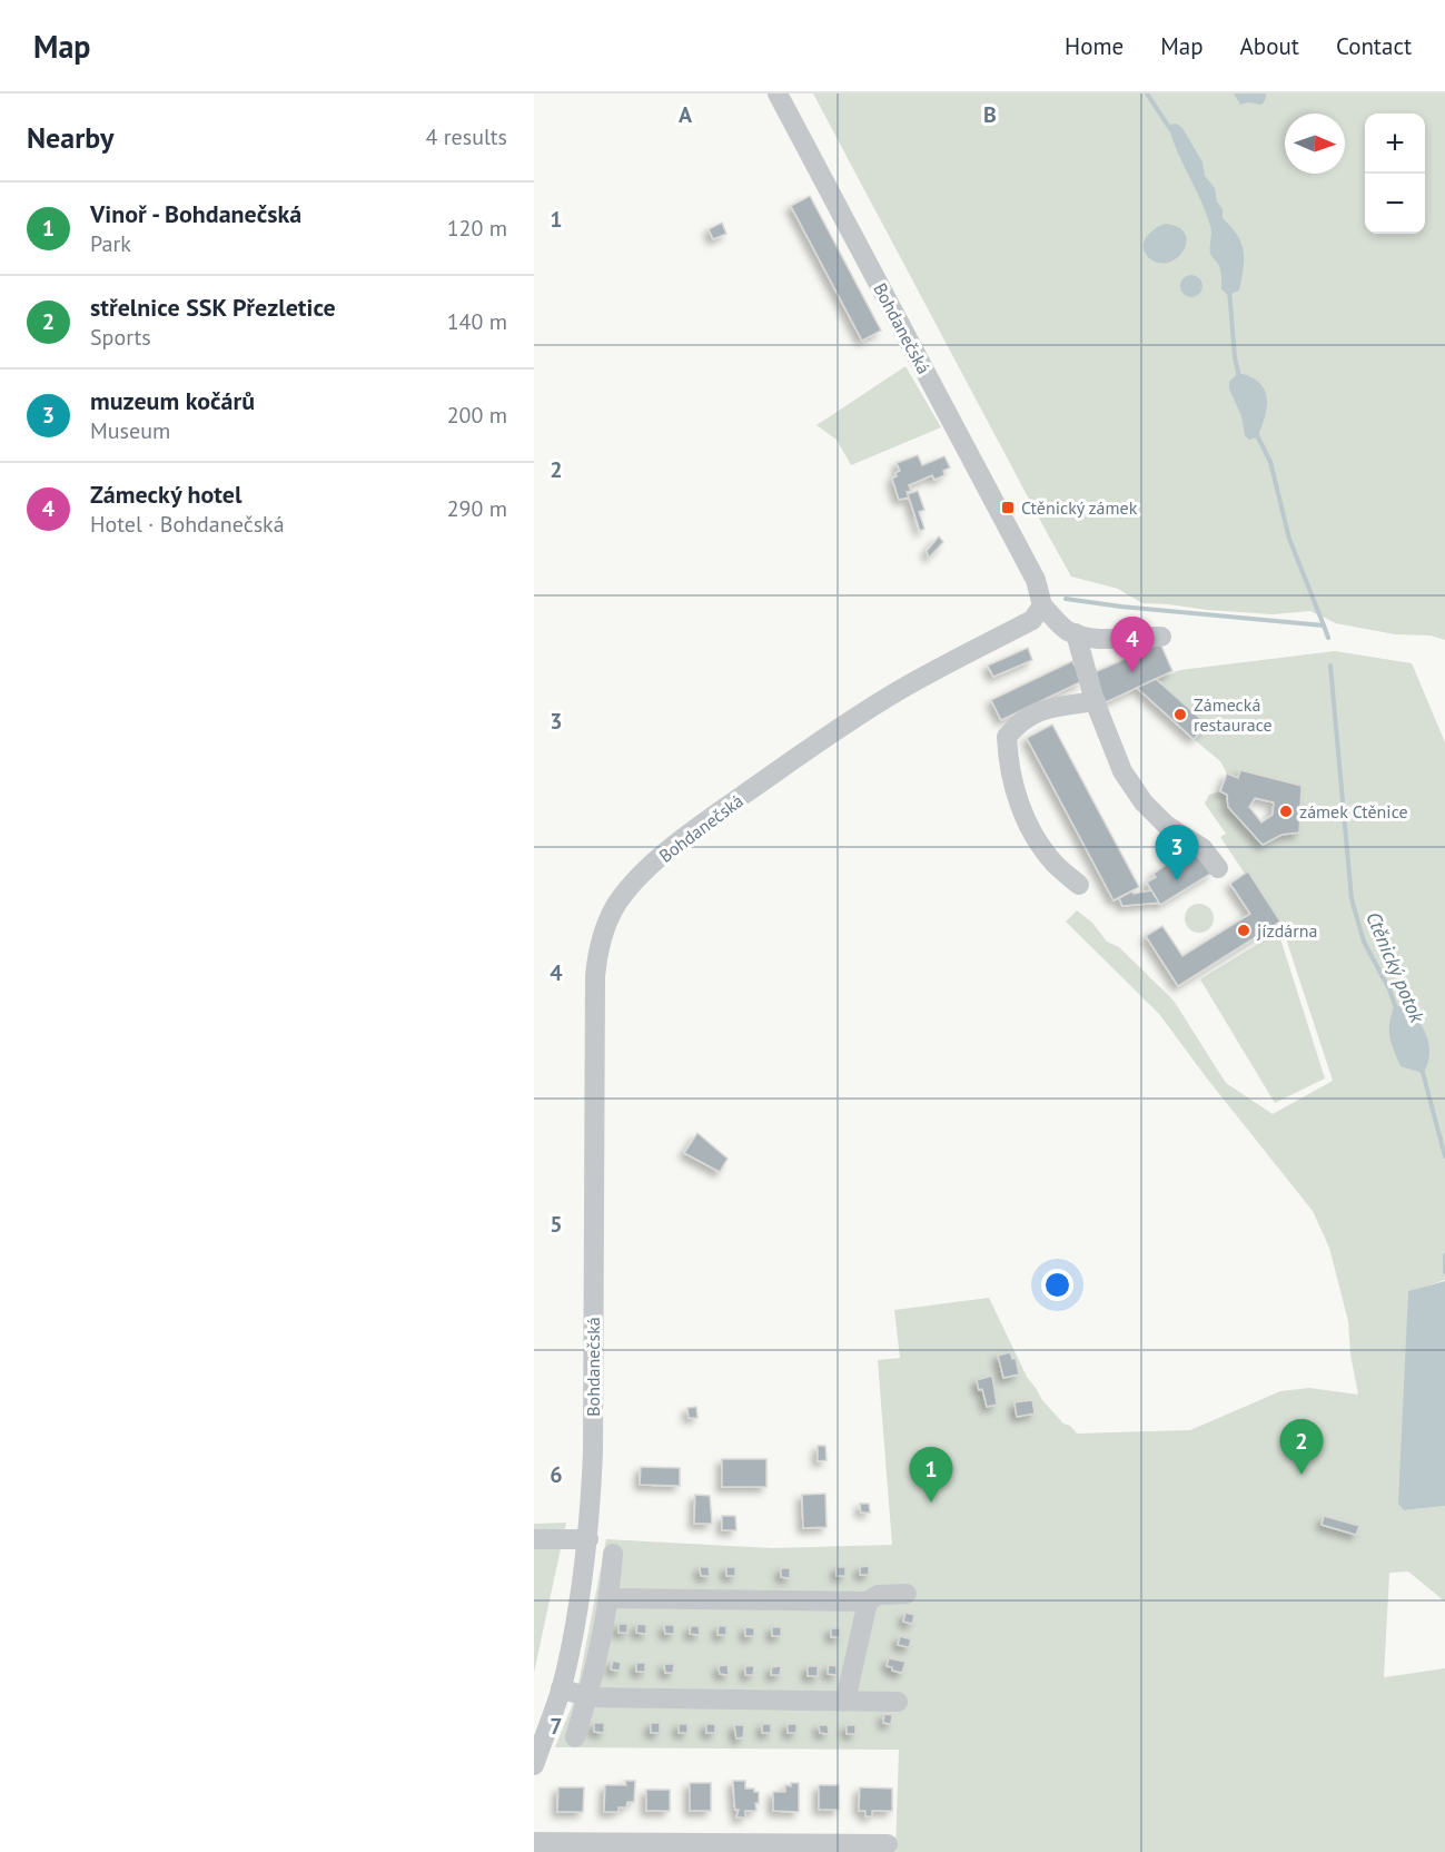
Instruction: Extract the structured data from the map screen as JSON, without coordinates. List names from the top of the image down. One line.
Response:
{"streets":{"street":["Bohdanečská"]},"water":["Ctěnický potok"],"places":{"transit":["Ctěnický zámek"],"other":["Zámecká restaurace","zámek Ctěnice","jízdárna"]},"north":"right","page":{"header":"Map","nav":["Home","Map","About","Contact"],"heading":["Nearby","4 results"],"map_buttons":["+","−"],"list":[{"mark":"1","name":"Vinoř - Bohdanečská","note":"Park","value":"120 m"},{"mark":"2","name":"střelnice SSK Přezletice","note":"Sports","value":"140 m"},{"mark":"3","name":"muzeum kočárů","note":"Museum","value":"200 m"},{"mark":"4","name":"Zámecký hotel","note":"Hotel · Bohdanečská","value":"290 m"}],"pins":["4","3","2","1"]},"grid":{"columns":["A","B"],"rows":["1","2","3","4","5","6","7"]}}
